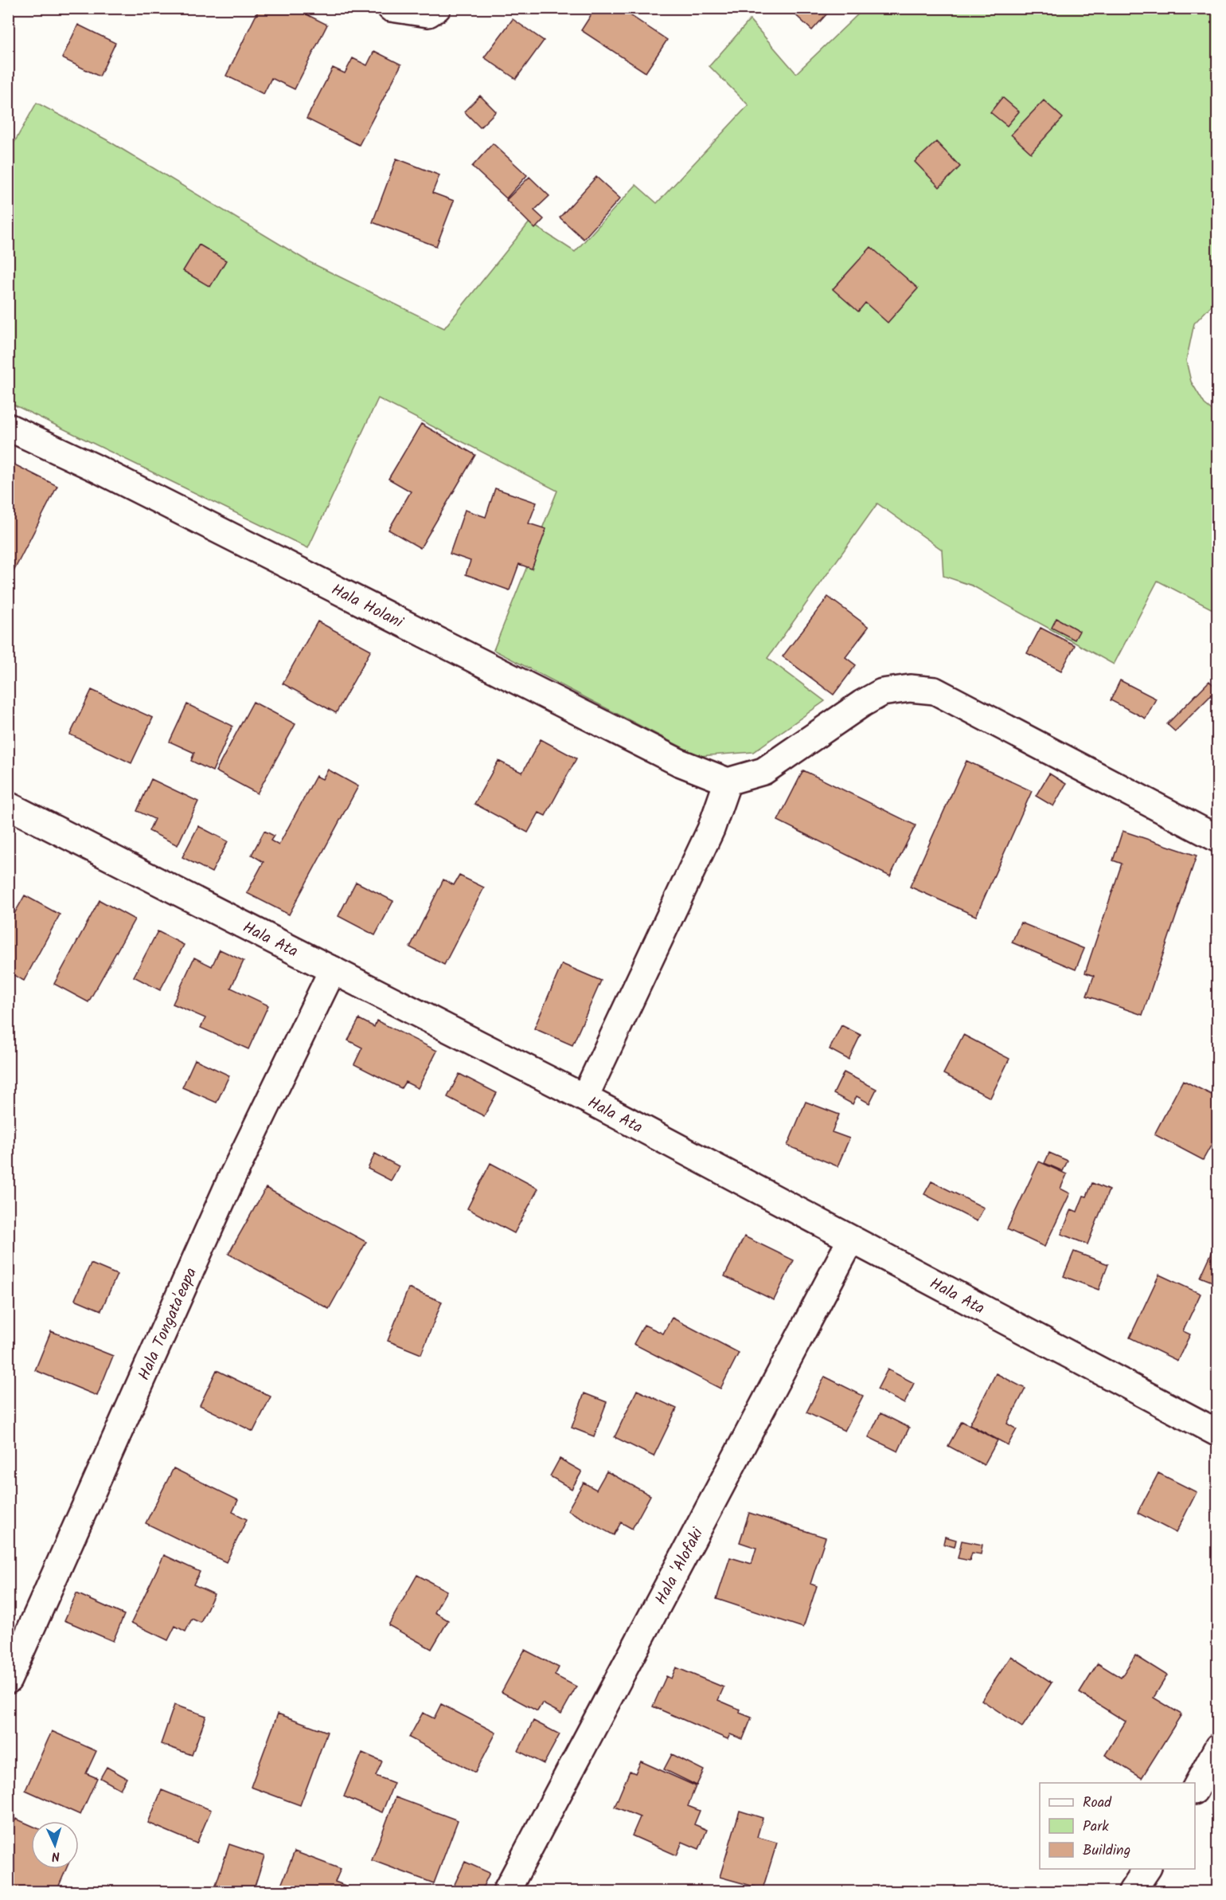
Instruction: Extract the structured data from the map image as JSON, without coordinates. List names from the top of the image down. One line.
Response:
{"streets":{"street":["Hala Holani","Hala Ata","Hala Tongata'eapa","Hala 'Alofaki"]},"crossings":[["Hala Ata","Hala Tongata'eapa"],["Hala Ata","Hala 'Alofaki"]],"legend":["Road","Park","Building"],"north":"bottom"}
